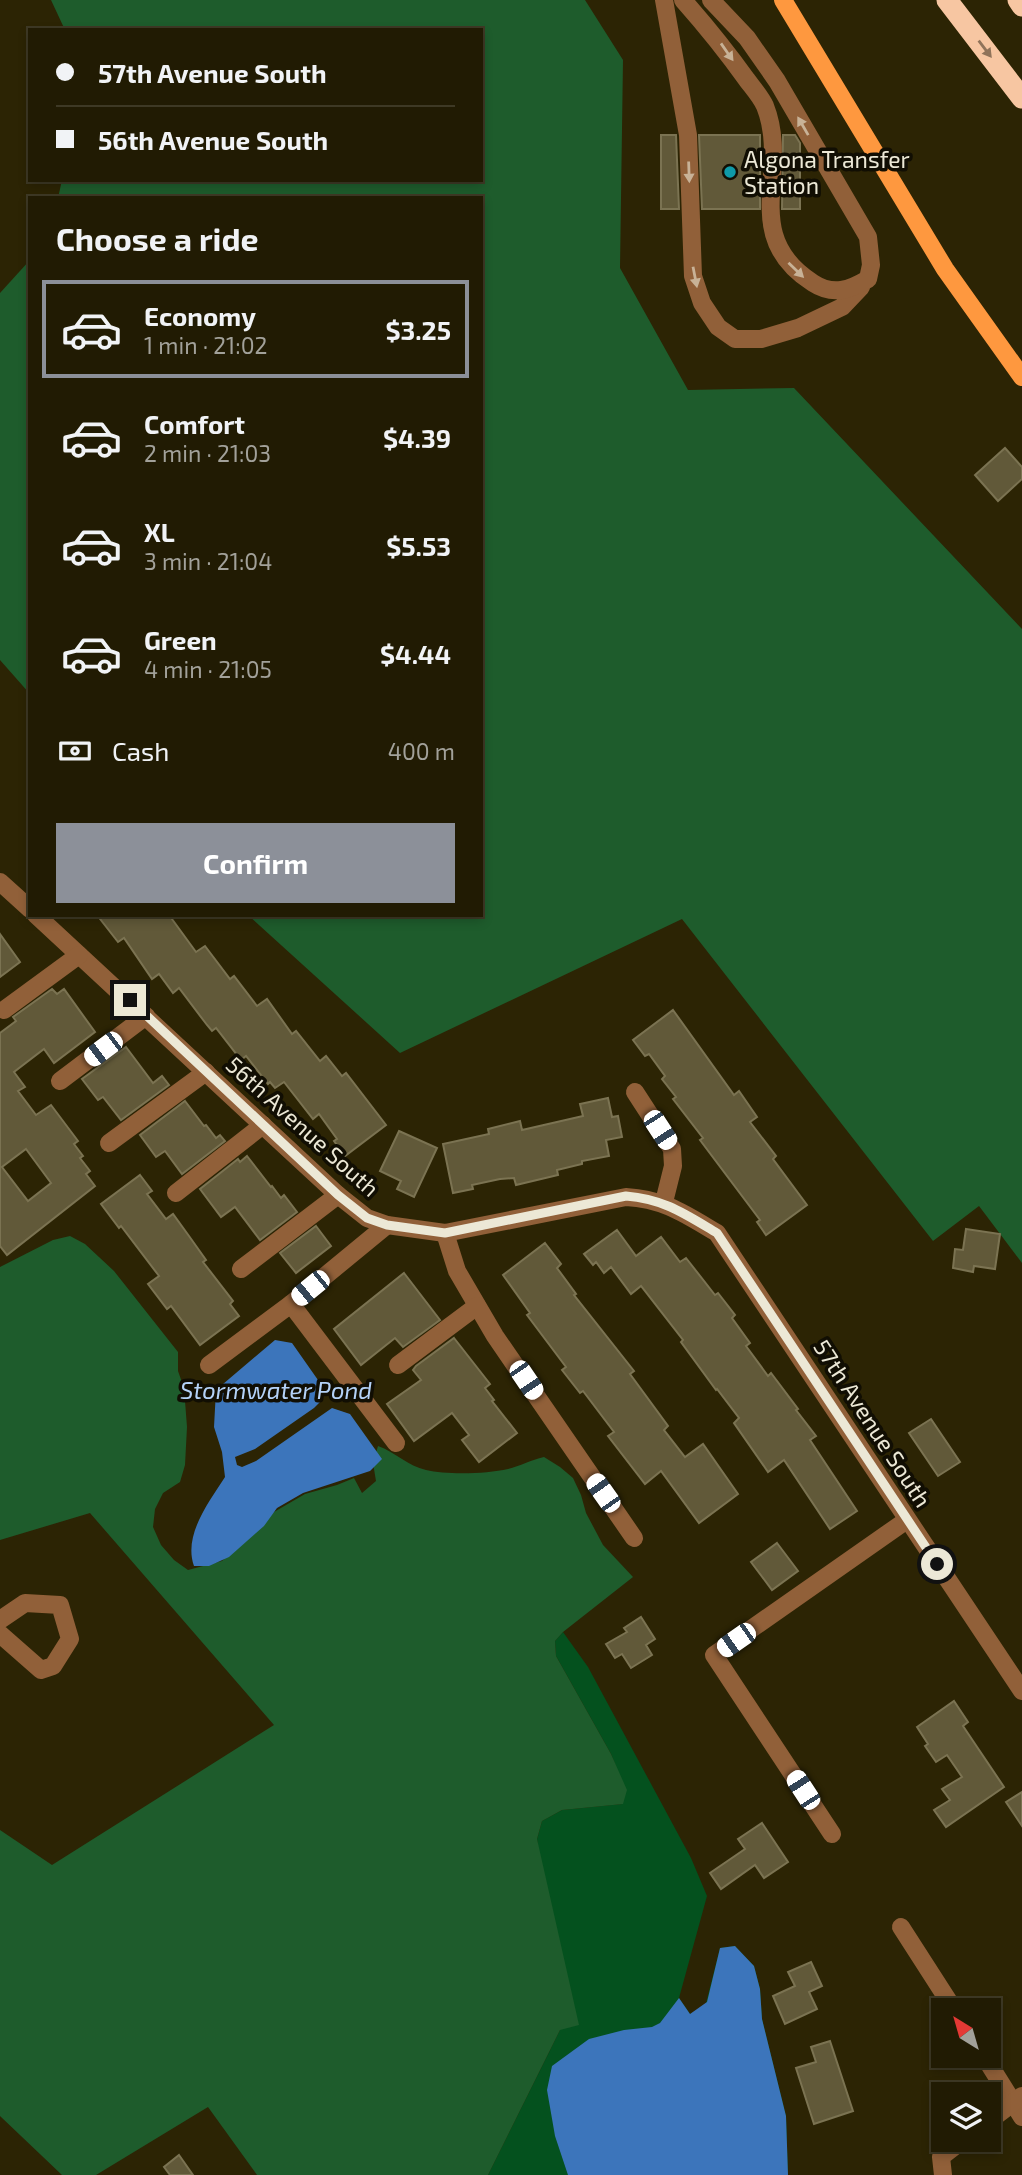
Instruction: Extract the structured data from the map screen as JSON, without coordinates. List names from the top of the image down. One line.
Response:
{"streets":{"street":["56th Avenue South","57th Avenue South"]},"crossings":[["56th Avenue South","57th Avenue South"]],"water":["Stormwater Pond"],"places":["Algona Transfer Station"],"north":"top left","page":{"banner":["57th Avenue South","56th Avenue South"],"heading":"Choose a ride","list":[{"name":"Economy","note":"1 min · 21:02","value":"$3.25"},{"name":"Comfort","note":"2 min · 21:03","value":"$4.39"},{"name":"XL","note":"3 min · 21:04","value":"$5.53"},{"name":"Green","note":"4 min · 21:05","value":"$4.44"}],"pay":["Cash","400 m"],"buttons":"Confirm"}}
